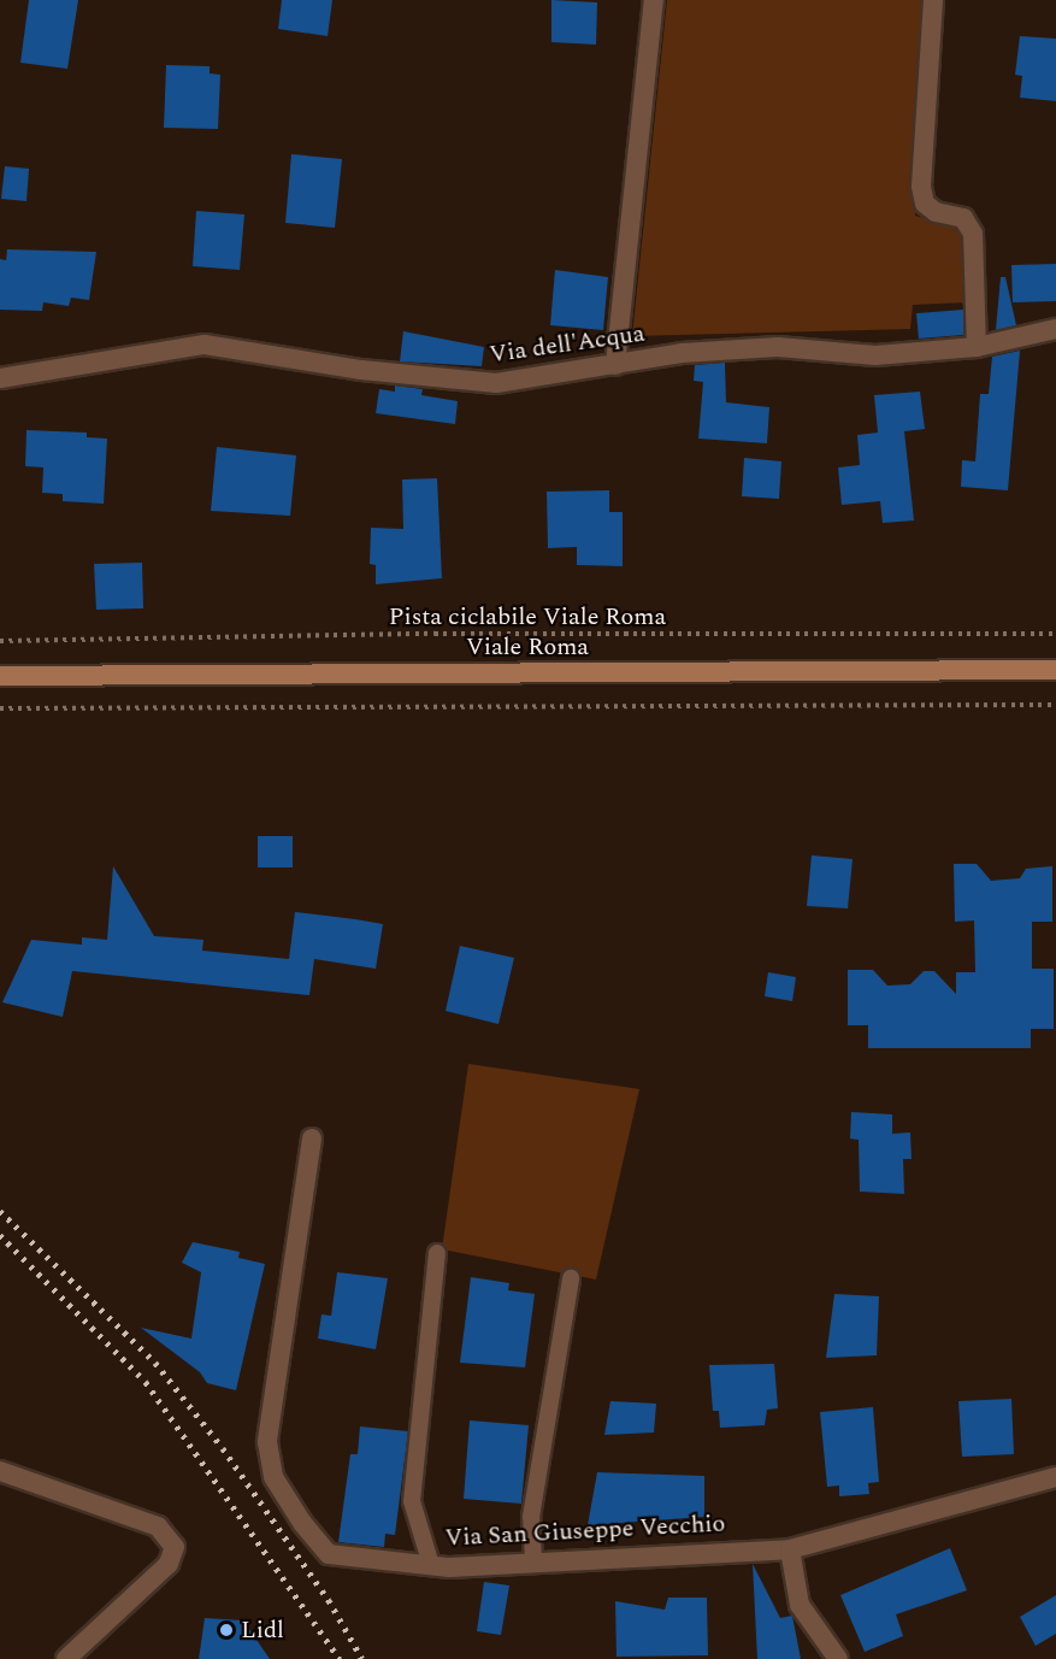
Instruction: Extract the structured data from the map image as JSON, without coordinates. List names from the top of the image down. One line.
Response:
{"streets":{"main road":["Viale Roma"],"street":["Via dell'Acqua","Via San Giuseppe Vecchio"],"path":["Pista ciclabile Viale Roma"]},"places":["Lidl"]}
